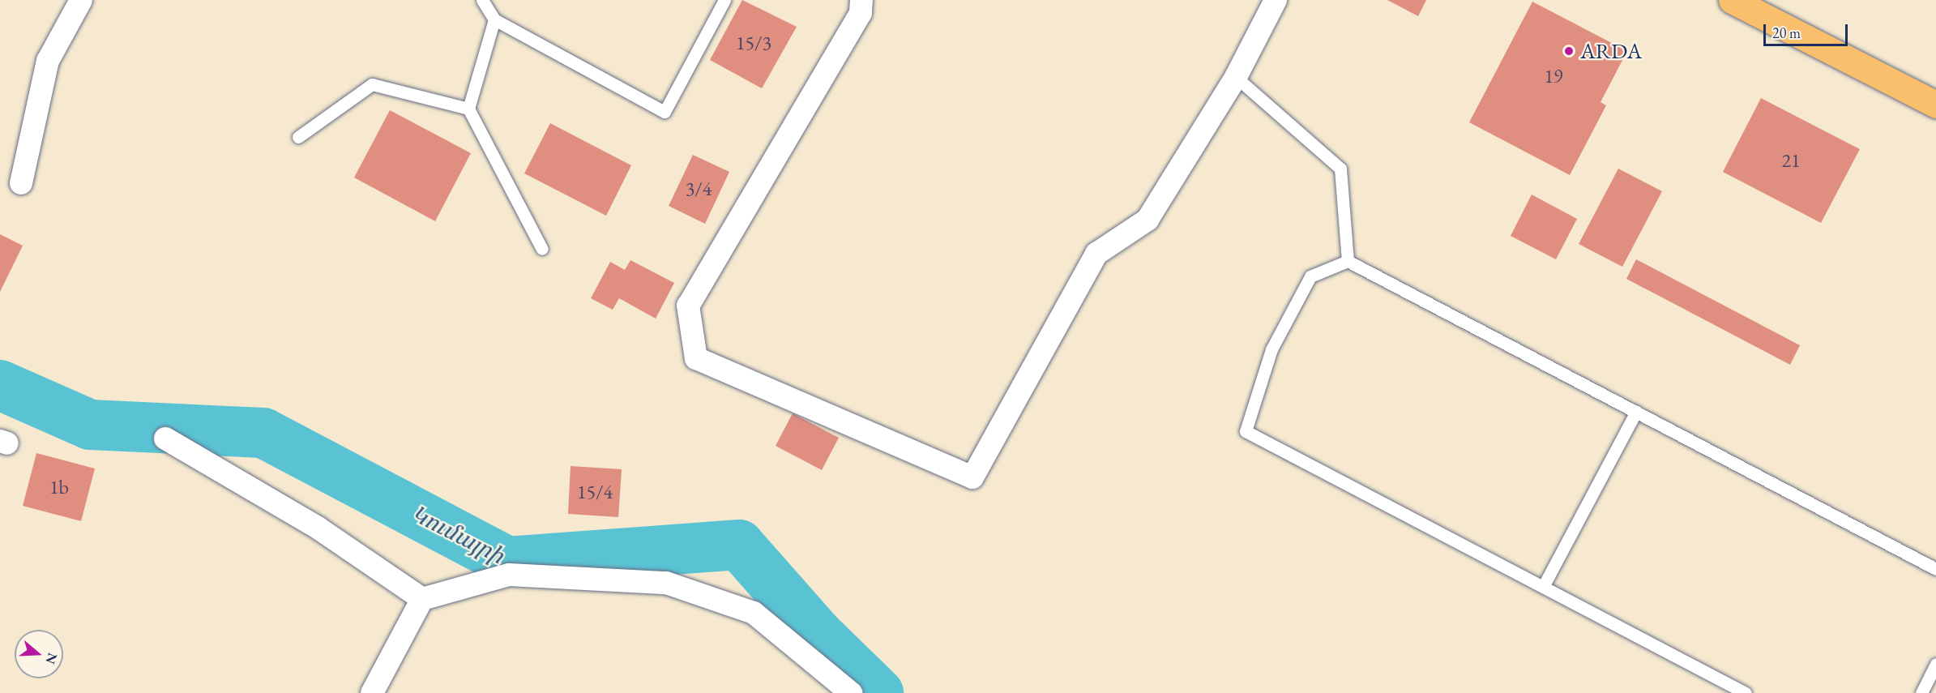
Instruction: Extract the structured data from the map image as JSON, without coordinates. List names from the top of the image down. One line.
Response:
{"water":["Կումայրի"],"places":["ARDA"],"house_numbers":["15/3","19","21","3/4","1b","15/4"],"scale_bar":"20 m","north":"right"}
